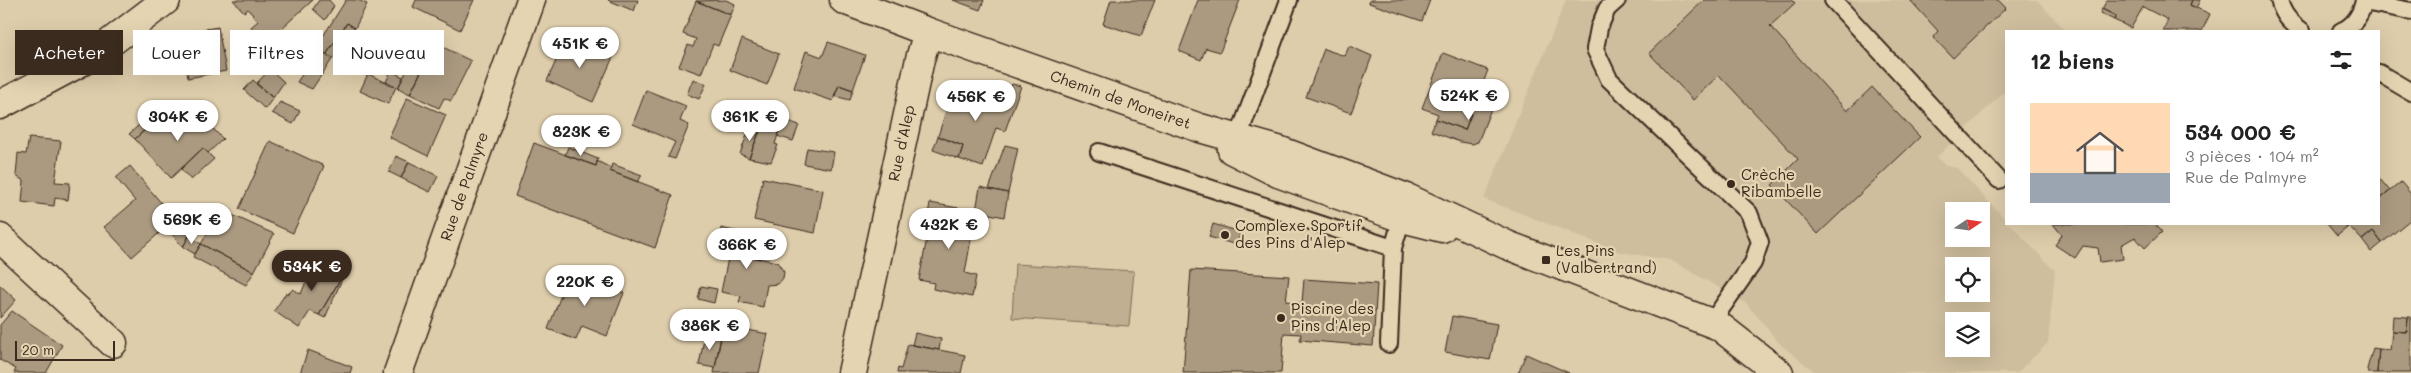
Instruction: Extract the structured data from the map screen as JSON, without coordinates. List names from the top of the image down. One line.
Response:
{"streets":{"main road":["Chemin de Moneiret","Rue d'Alep","Rue de Palmyre"]},"crossings":[["Chemin de Moneiret","Rue d'Alep"]],"places":{"other":["Crèche Ribambelle","Complexe Sportif des Pins d'Alep","Piscine des Pins d'Alep"],"transit":["Les Pins (Valbertrand)"]},"scale_bar":"20 m","north":"right","page":{"price":["451K €","524K €","456K €","304K €","361K €","823K €","569K €","432K €","366K €","534K €","220K €","386K €"],"chip":["Acheter","Louer","Filtres","Nouveau"],"heading":"12 biens","list":[{"name":"534 000 €","note":"3 pièces · 104 m² · Rue de Palmyre"}],"scale":"20 m"}}
